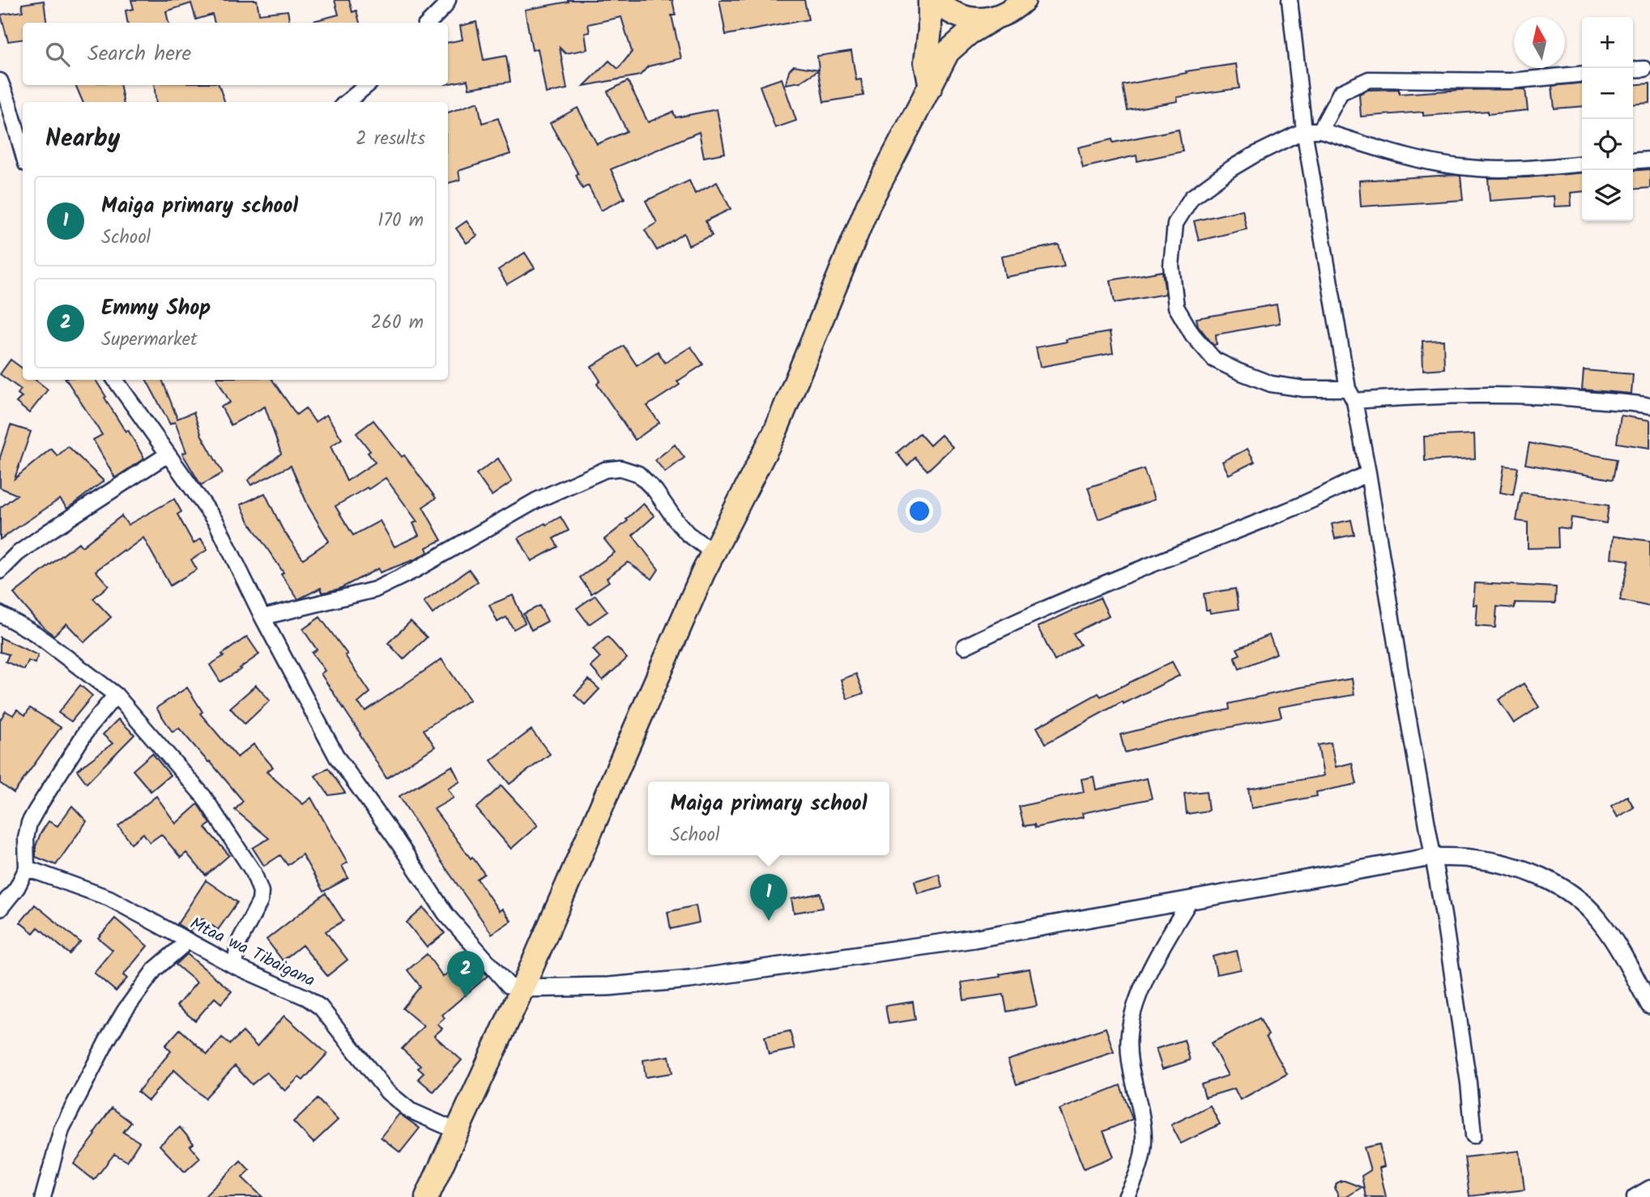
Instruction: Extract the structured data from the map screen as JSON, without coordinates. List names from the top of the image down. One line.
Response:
{"streets":{"street":["Mtaa wa Tibaigana"]},"north":"top","page":{"map_buttons":["+","−"],"search":"Search here","heading":["Nearby","2 results"],"list":[{"mark":"1","name":"Maiga primary school","note":"School","value":"170 m"},{"mark":"2","name":"Emmy Shop","note":"Supermarket","value":"260 m"}],"popup":["Maiga primary school","School"],"pins":["1","2"]}}
